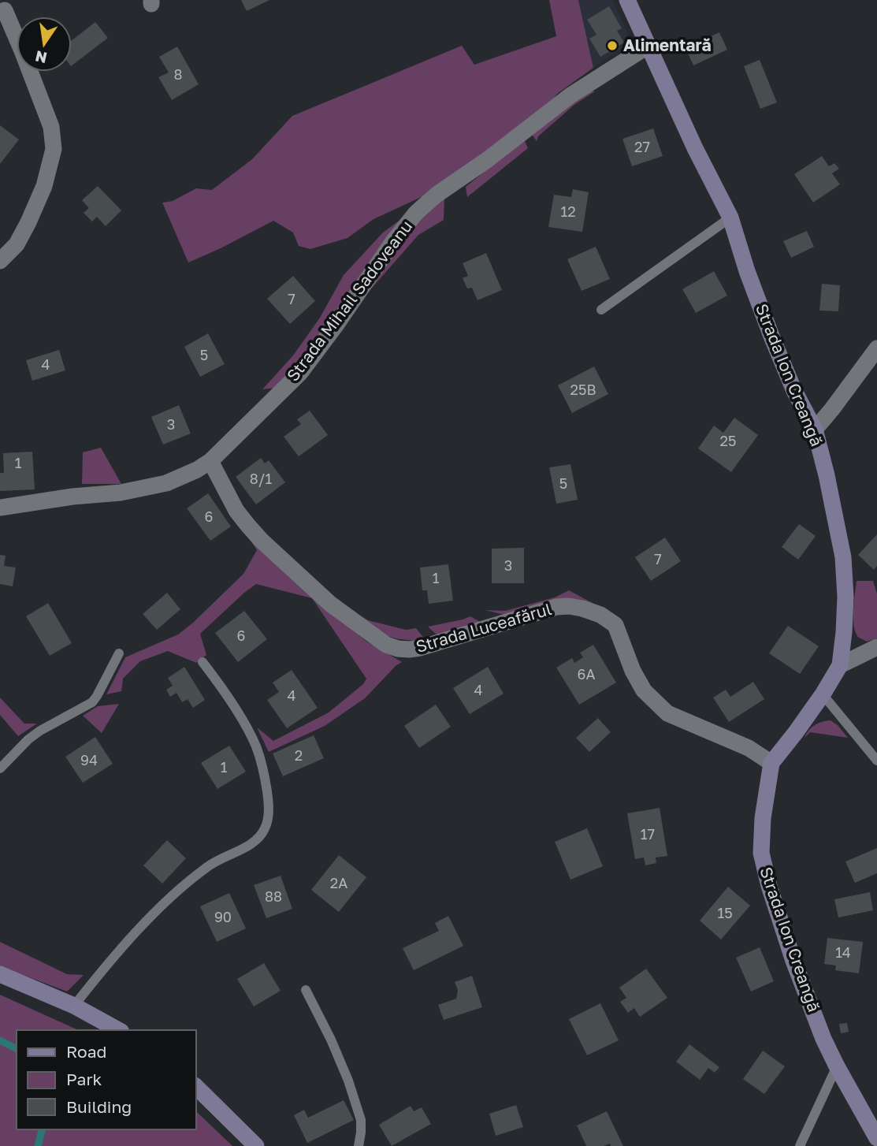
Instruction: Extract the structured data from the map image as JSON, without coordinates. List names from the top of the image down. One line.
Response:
{"streets":{"street":["Strada Mihail Sadoveanu","Strada Ion Creangă","Strada Luceafărul"]},"crossings":[["Strada Mihail Sadoveanu","Strada Ion Creangă"],["Strada Mihail Sadoveanu","Strada Luceafărul"],["Strada Ion Creangă","Strada Luceafărul"]],"places":["Alimentară"],"house_numbers":["8","27","12","7","5","4","25B","3","25","1","8/1","5","6","7","3","1","6","6A","4","4","2","94","1","17","2A","88","15","90","14"],"legend":["Road","Park","Building"],"north":"bottom"}
